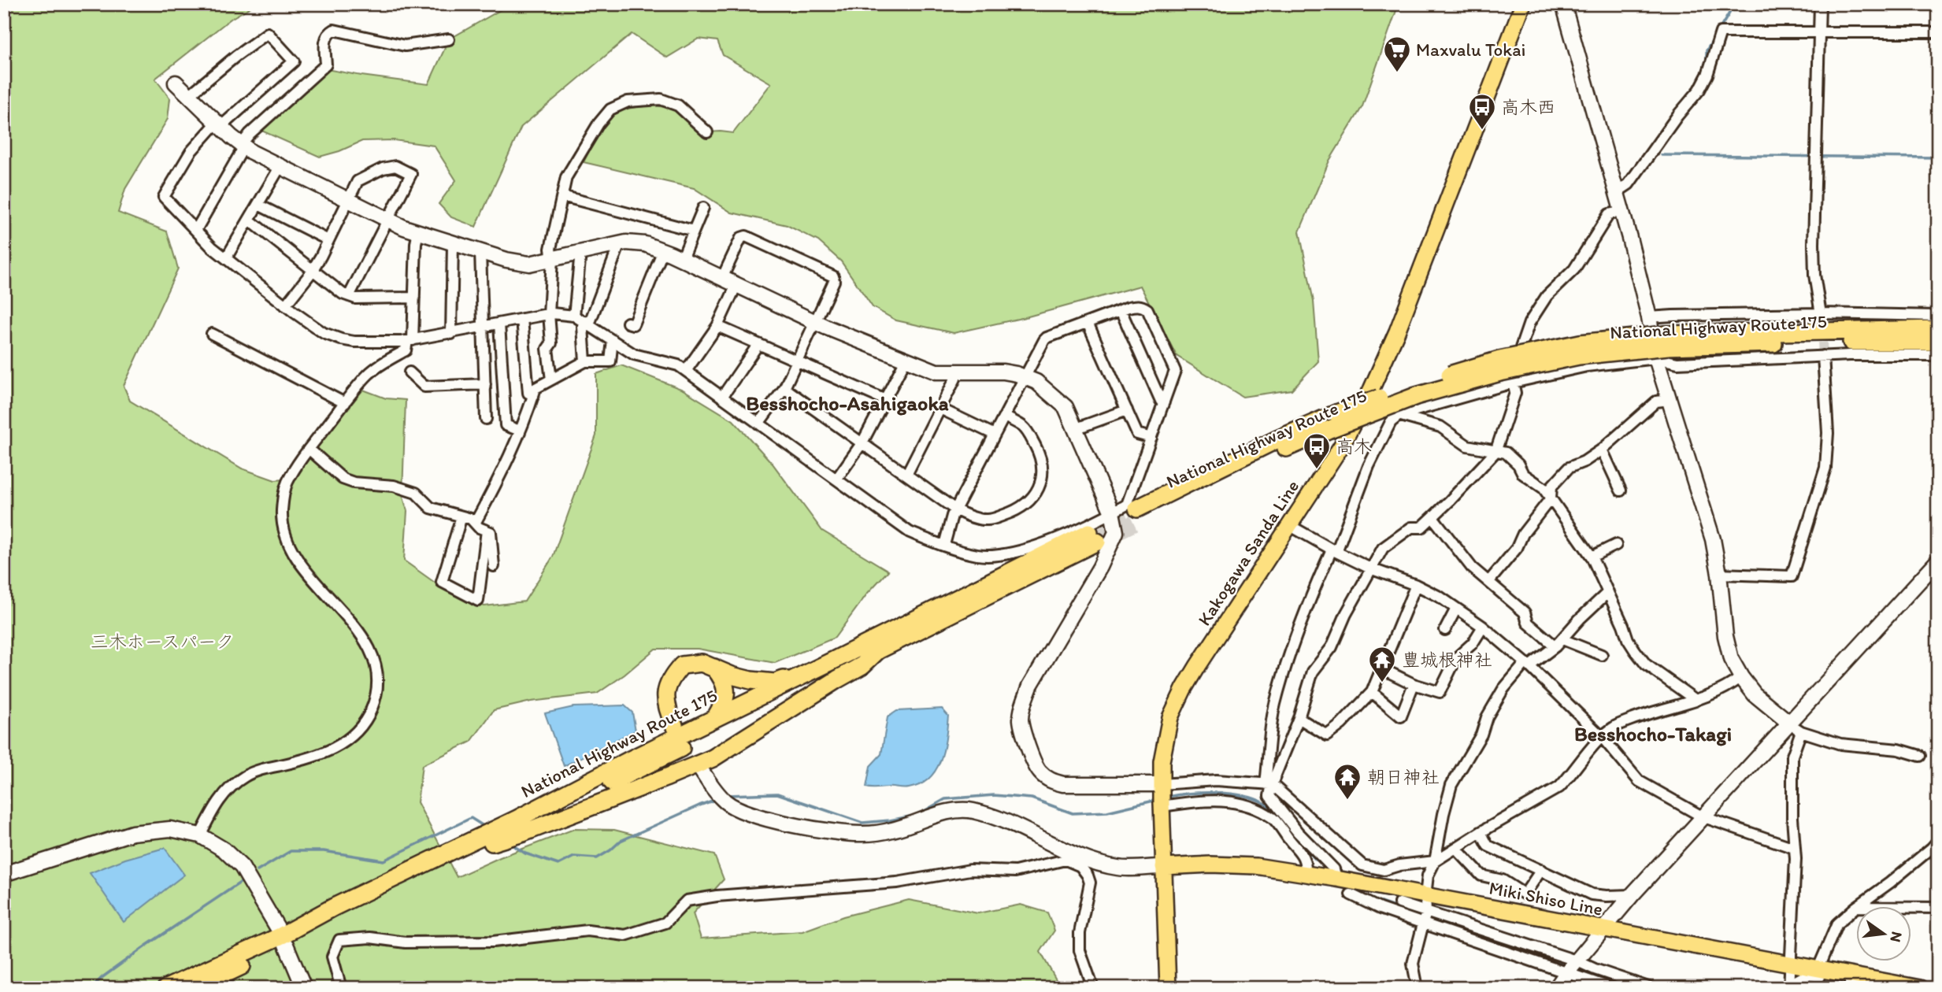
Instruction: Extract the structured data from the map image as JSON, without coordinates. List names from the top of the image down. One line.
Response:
{"streets":{"highway":["National Highway Route 175"],"main road":["Kakogawa Sanda Line","Miki Shiso Line"]},"crossings":[["Kakogawa Sanda Line","Miki Shiso Line"]],"districts":["Besshocho-Asahigaoka","Besshocho-Takagi"],"parks":["三木ホースパーク"],"places":{"supermarket":["Maxvalu Tokai"],"bus stop":["高木西","高木"],"temple":["豊城根神社","朝日神社"]},"north":"right"}
